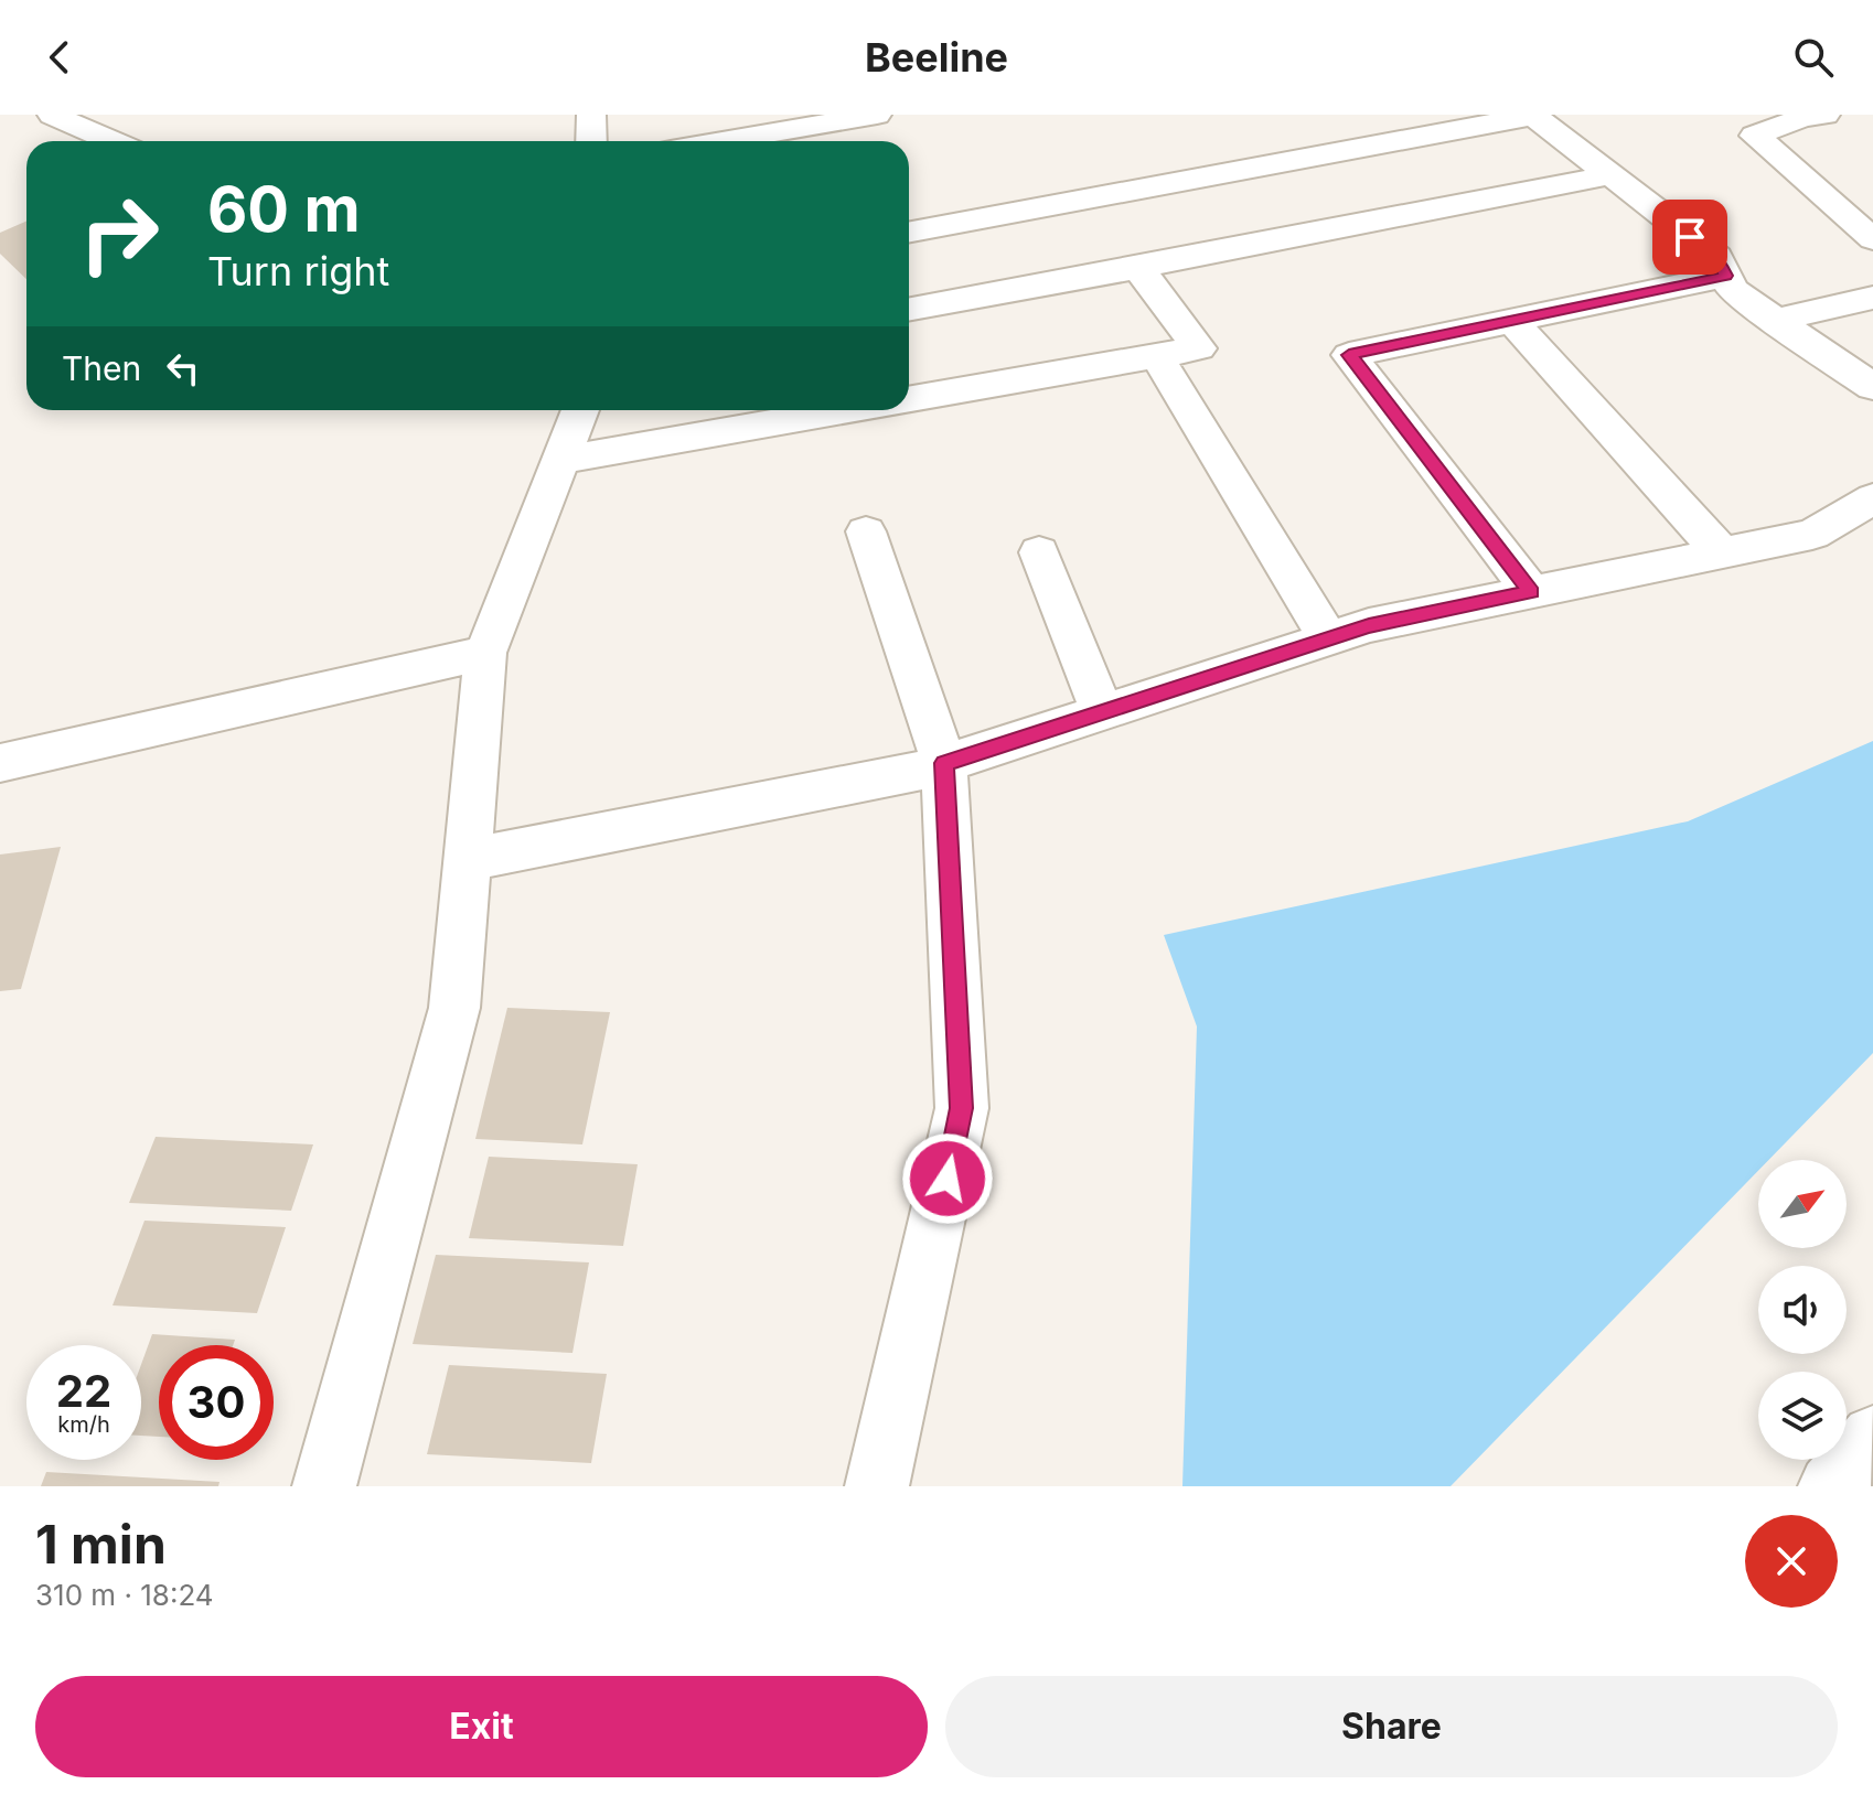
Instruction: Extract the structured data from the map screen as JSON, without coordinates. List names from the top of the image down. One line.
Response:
{"north":"top right","page":{"header":"Beeline","turn":["60 m","Turn right"],"then":"Then","speed":"22 km/h","limit":"30","heading":["1 min","310 m · 18:24"],"buttons":["Exit","Share"]}}
